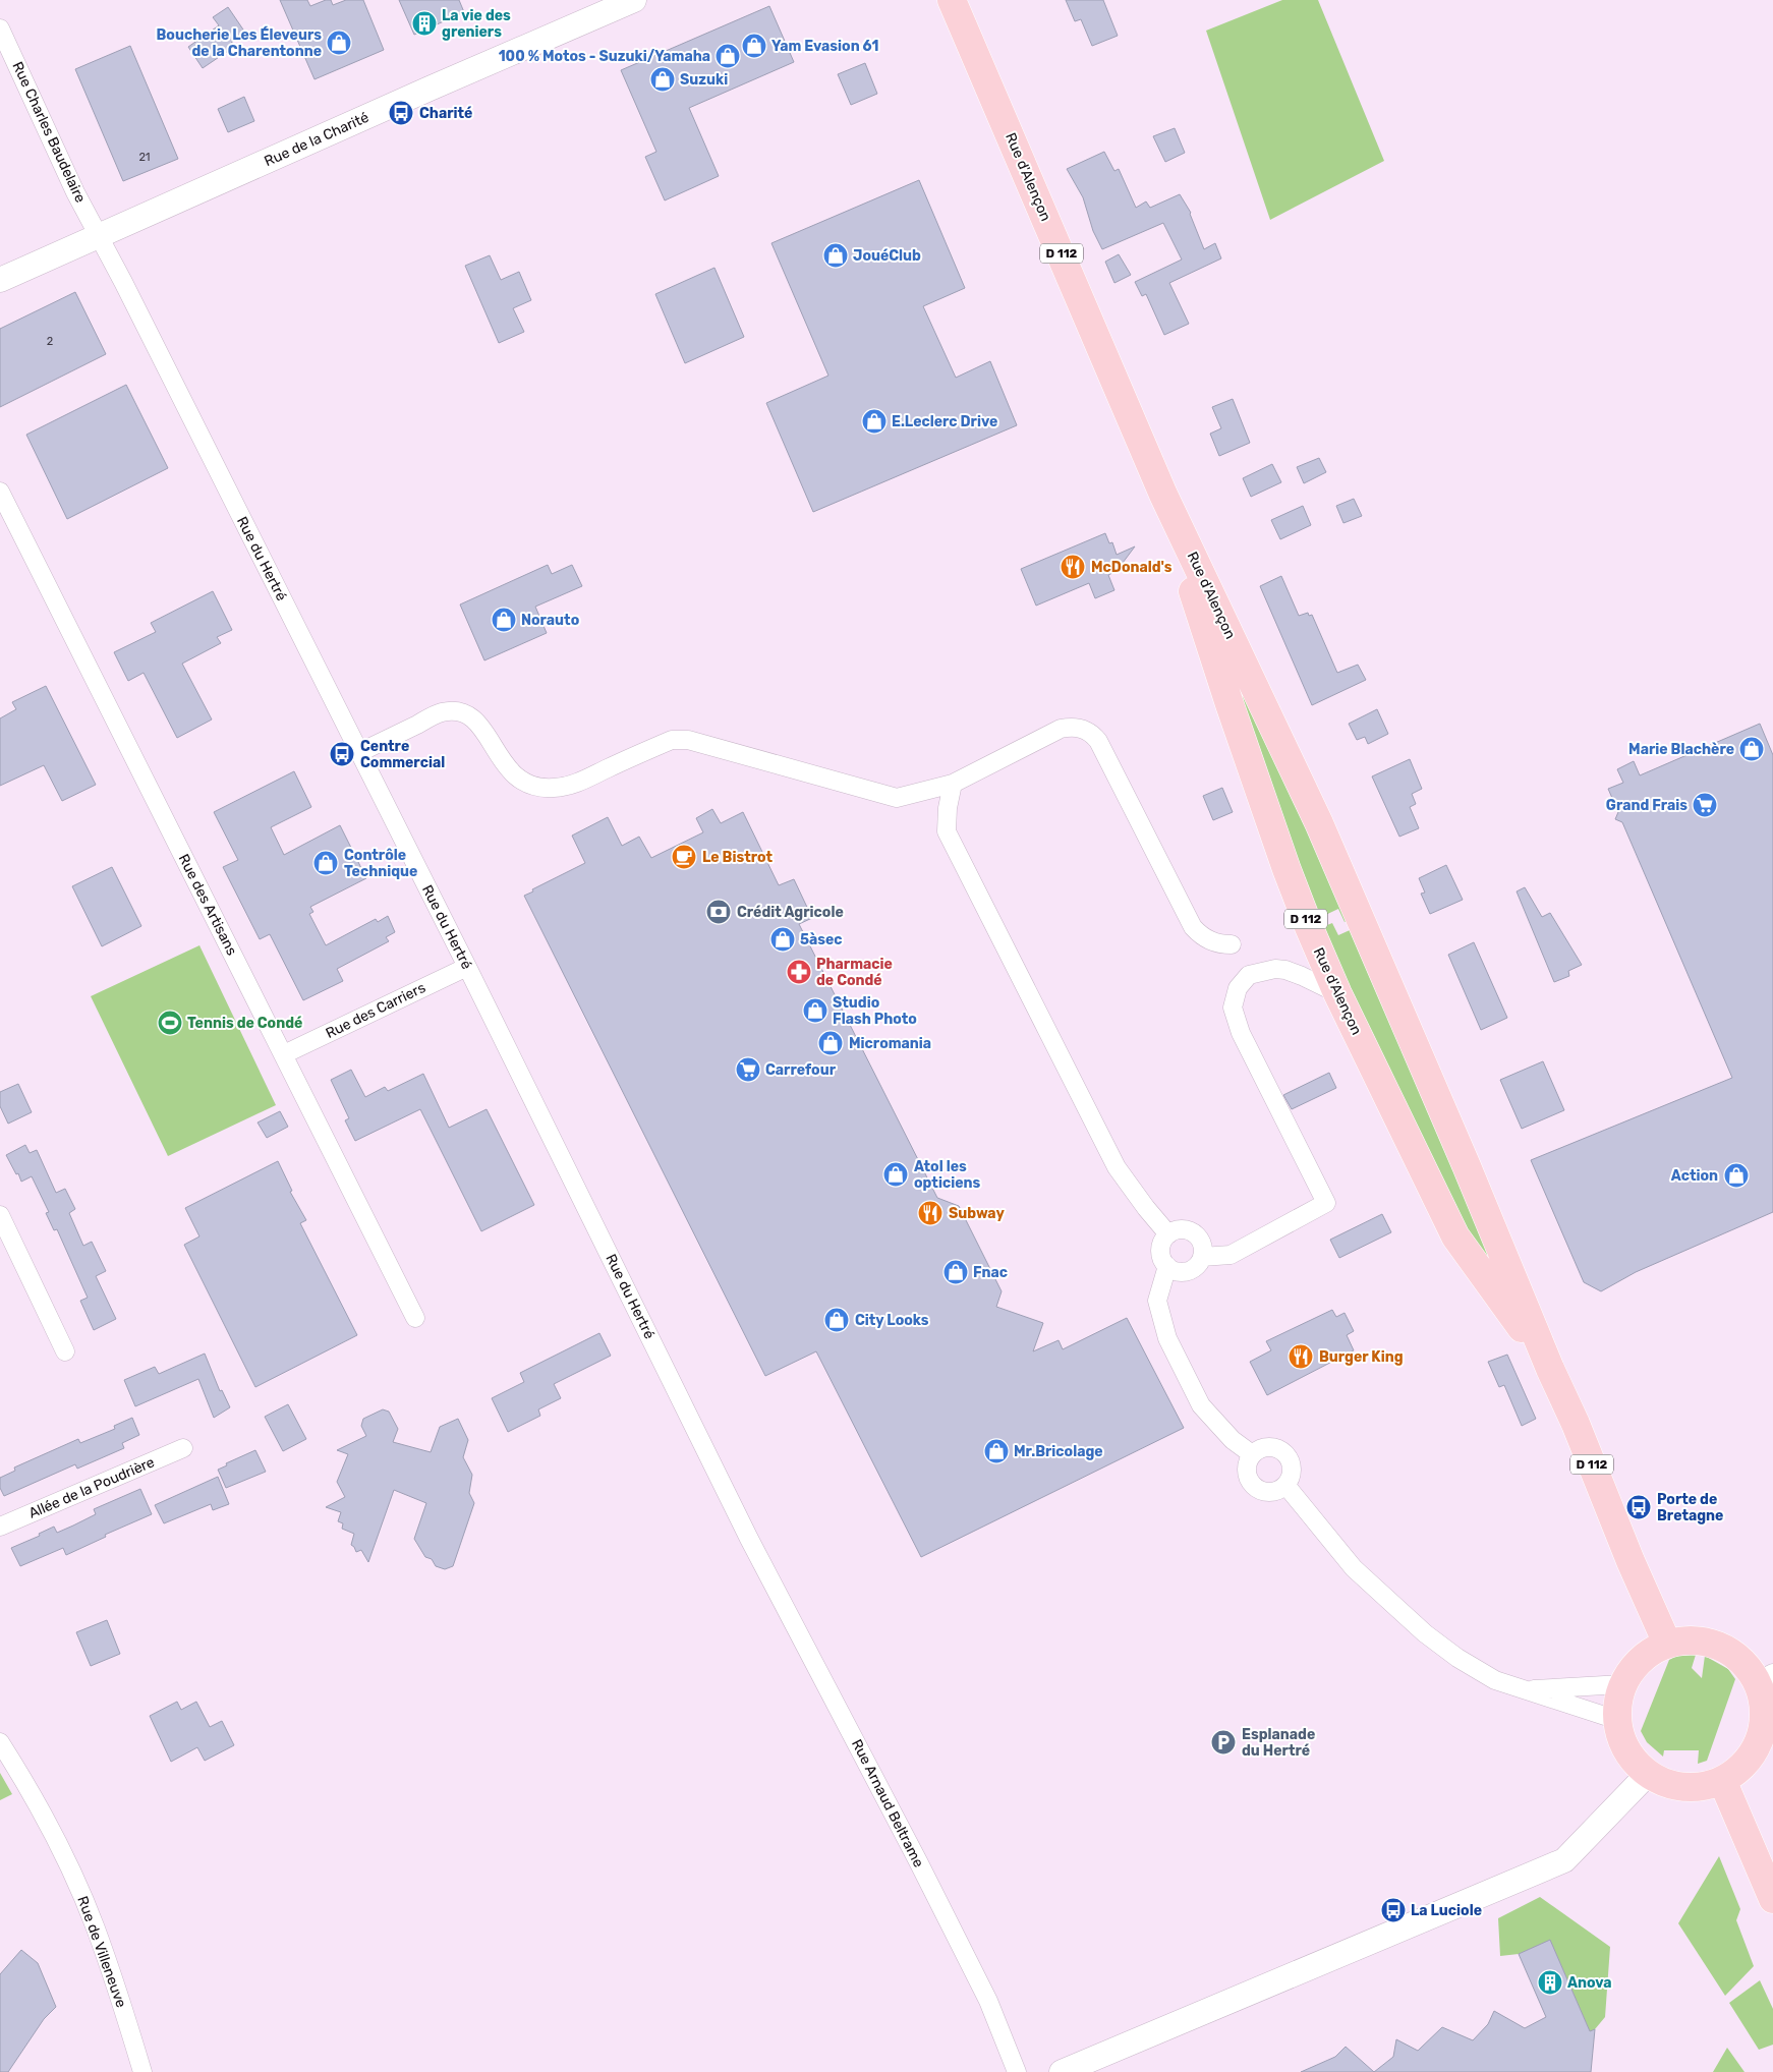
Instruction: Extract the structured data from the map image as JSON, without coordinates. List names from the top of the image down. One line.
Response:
{"streets":{"main road":["Rue d'Alençon","D 112"],"street":["Rue Charles Baudelaire","Rue de la Charité","Rue du Hertré","Rue des Artisans","Rue des Carriers","Allée de la Poudrière","Rue Arnaud Beltrame","Rue de Villeneuve"]},"crossings":[["Rue Charles Baudelaire","Rue de la Charité"],["Rue Charles Baudelaire","Rue du Hertré"],["Rue de la Charité","Rue du Hertré"],["Rue du Hertré","Rue des Carriers"],["Rue du Hertré","Rue Arnaud Beltrame"],["Rue des Artisans","Rue des Carriers"]],"places":{"building":["La vie des greniers","Anova"],"shop":["Boucherie Les Éleveurs de la Charentonne","Yam Evasion 61","100 % Motos - Suzuki/Yamaha","Suzuki","JouéClub","E.Leclerc Drive","Norauto","Marie Blachère","Contrôle Technique","5àsec","Studio Flash Photo","Micromania","Atol les opticiens","Action","Fnac","City Looks","Mr.Bricolage"],"bus stop":["Charité","Centre Commercial","Porte de Bretagne","La Luciole"],"restaurant":["McDonald's","Subway","Burger King"],"supermarket":["Grand Frais","Carrefour"],"cafe":["Le Bistrot"],"bank":["Crédit Agricole"],"pharmacy":["Pharmacie de Condé"],"sports":["Tennis de Condé"],"parking":["Esplanade du Hertré"]},"house_numbers":["21","2"]}
